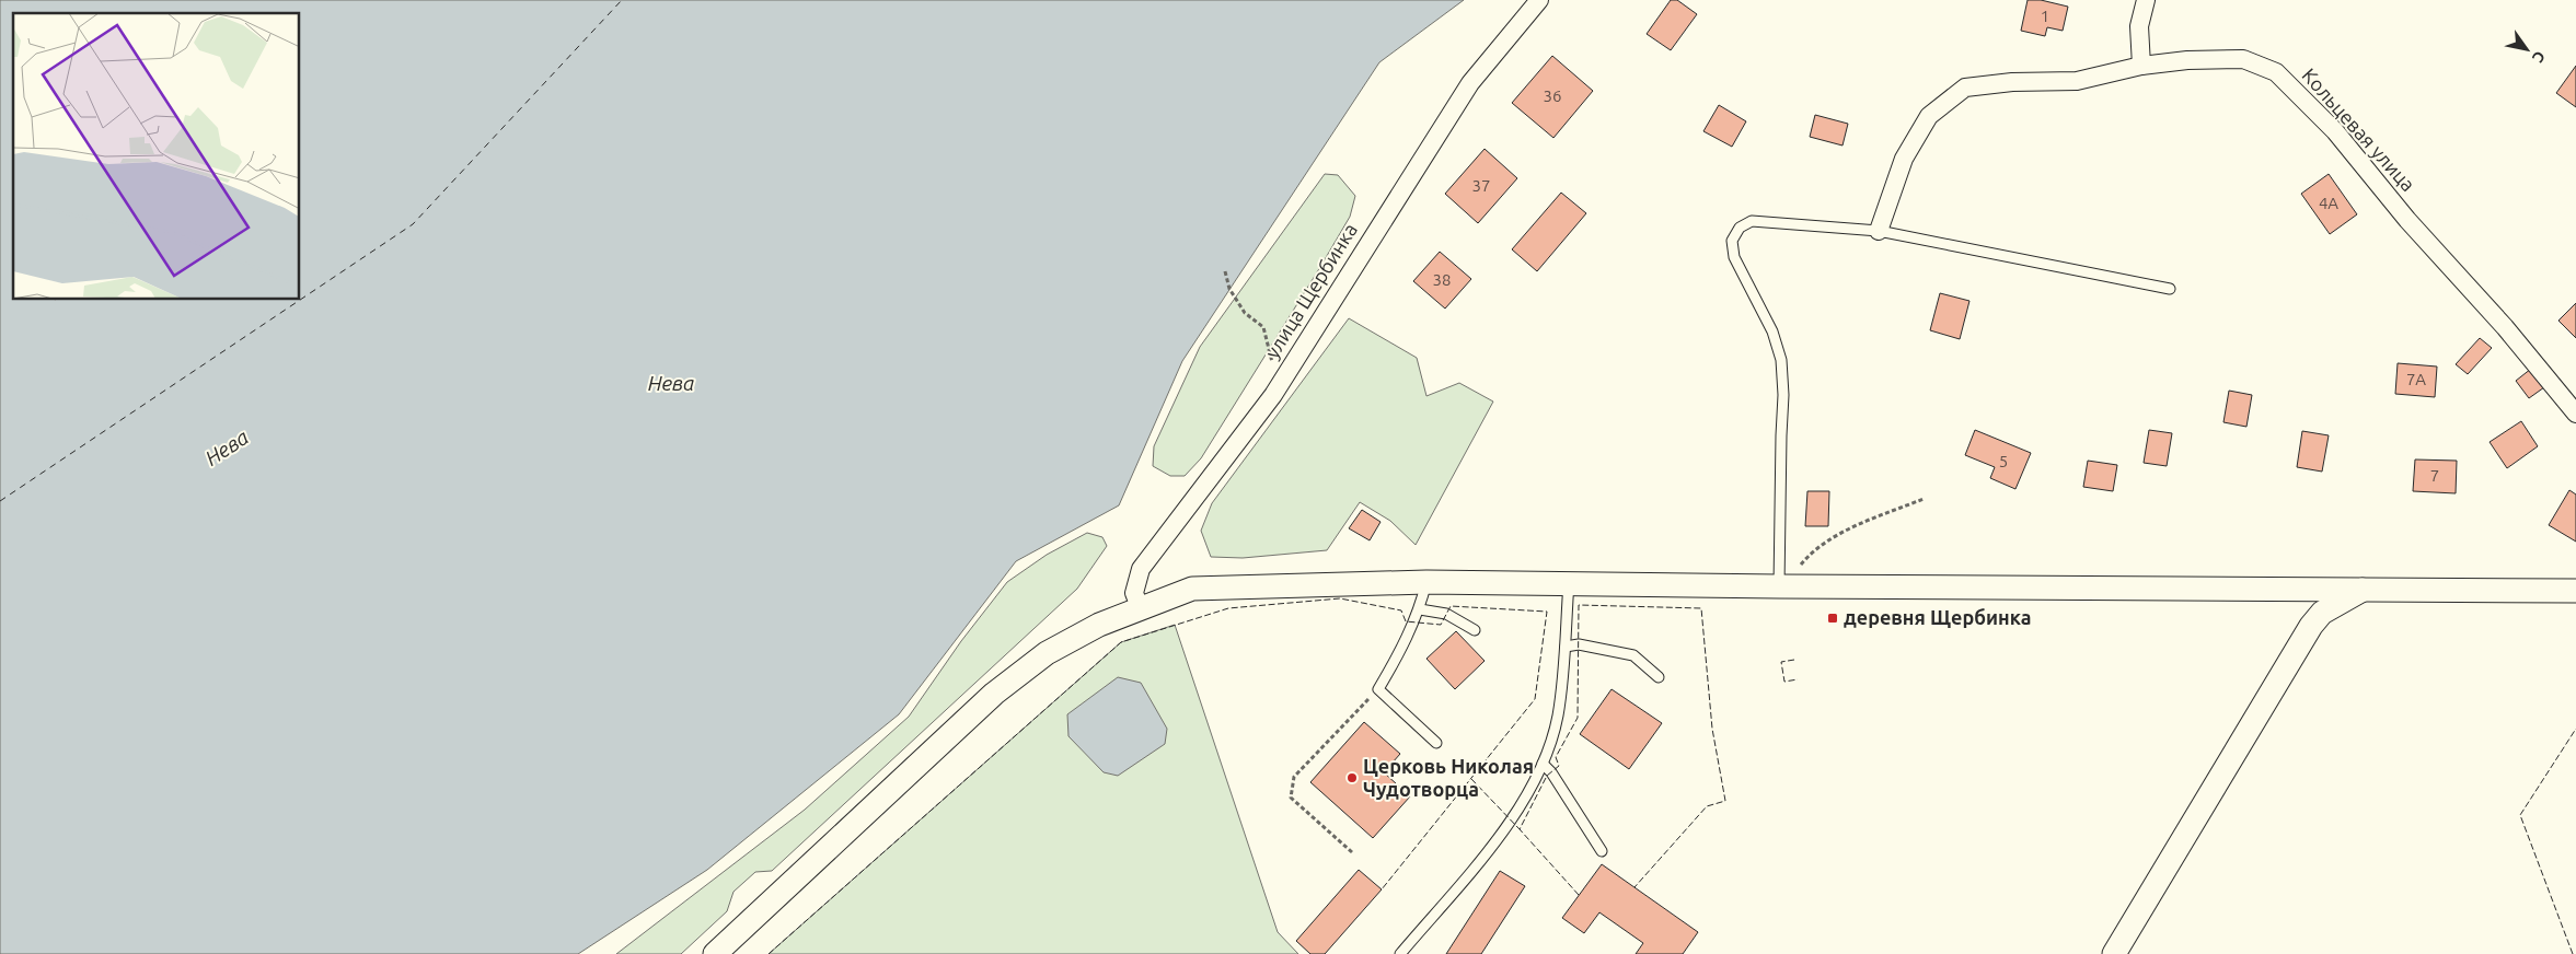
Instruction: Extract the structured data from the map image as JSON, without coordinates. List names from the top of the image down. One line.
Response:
{"streets":{"street":["Кольцевая улица","улица Щербинка"]},"water":["Нева"],"places":{"transit":["деревня Щербинка"],"other":["Церковь Николая Чудотворца"]},"house_numbers":["1","36","37","4А","38","7А","5","7"],"north":"bottom right"}
